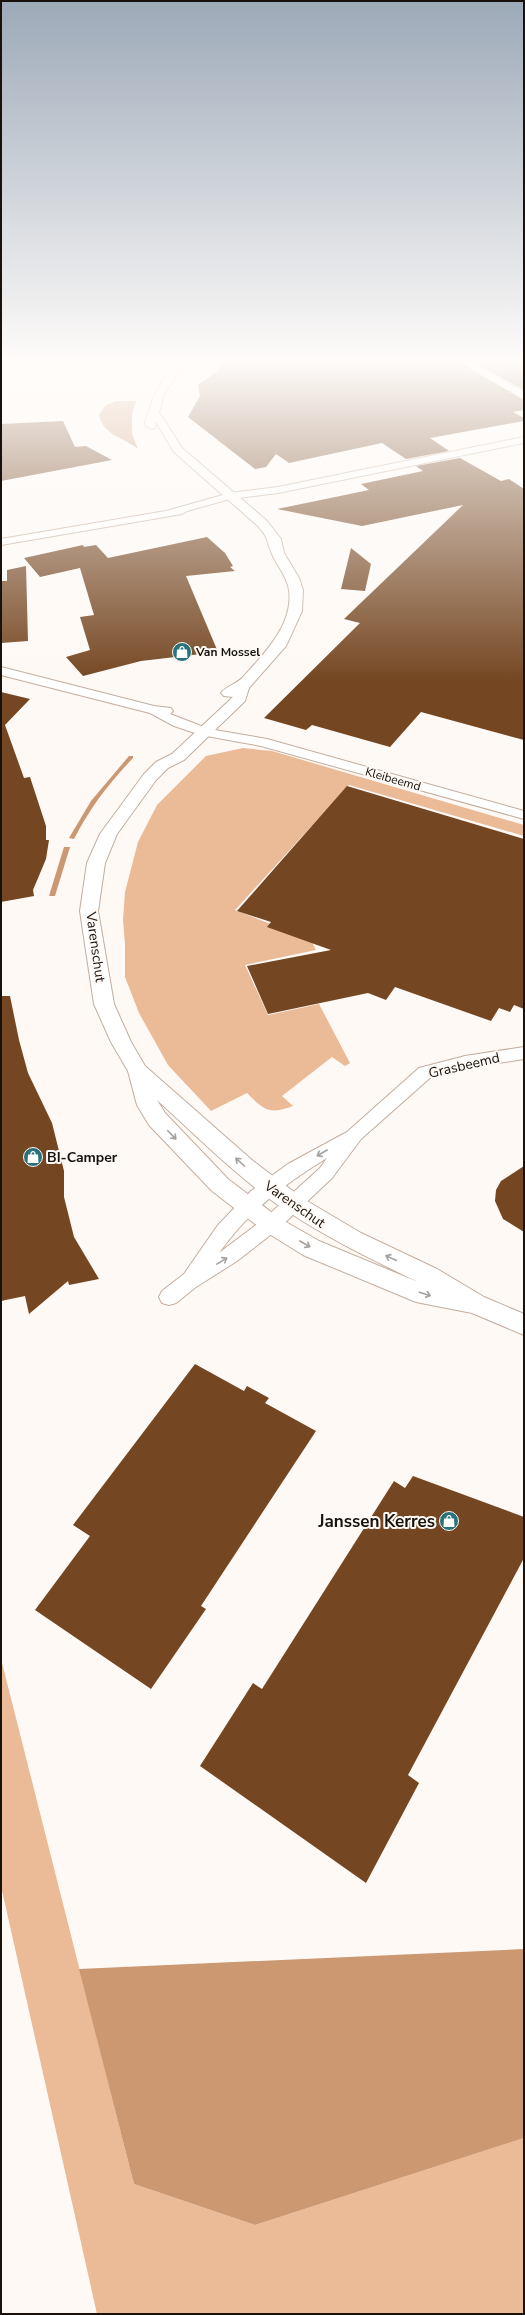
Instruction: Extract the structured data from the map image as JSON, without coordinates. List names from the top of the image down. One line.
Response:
{"streets":{"street":["Kleibeemd","Varenschut","Grasbeemd"]},"crossings":[["Kleibeemd","Varenschut"],["Varenschut","Grasbeemd"]],"places":{"shop":["Van Mossel","BI-Camper","Janssen Kerres"]}}
